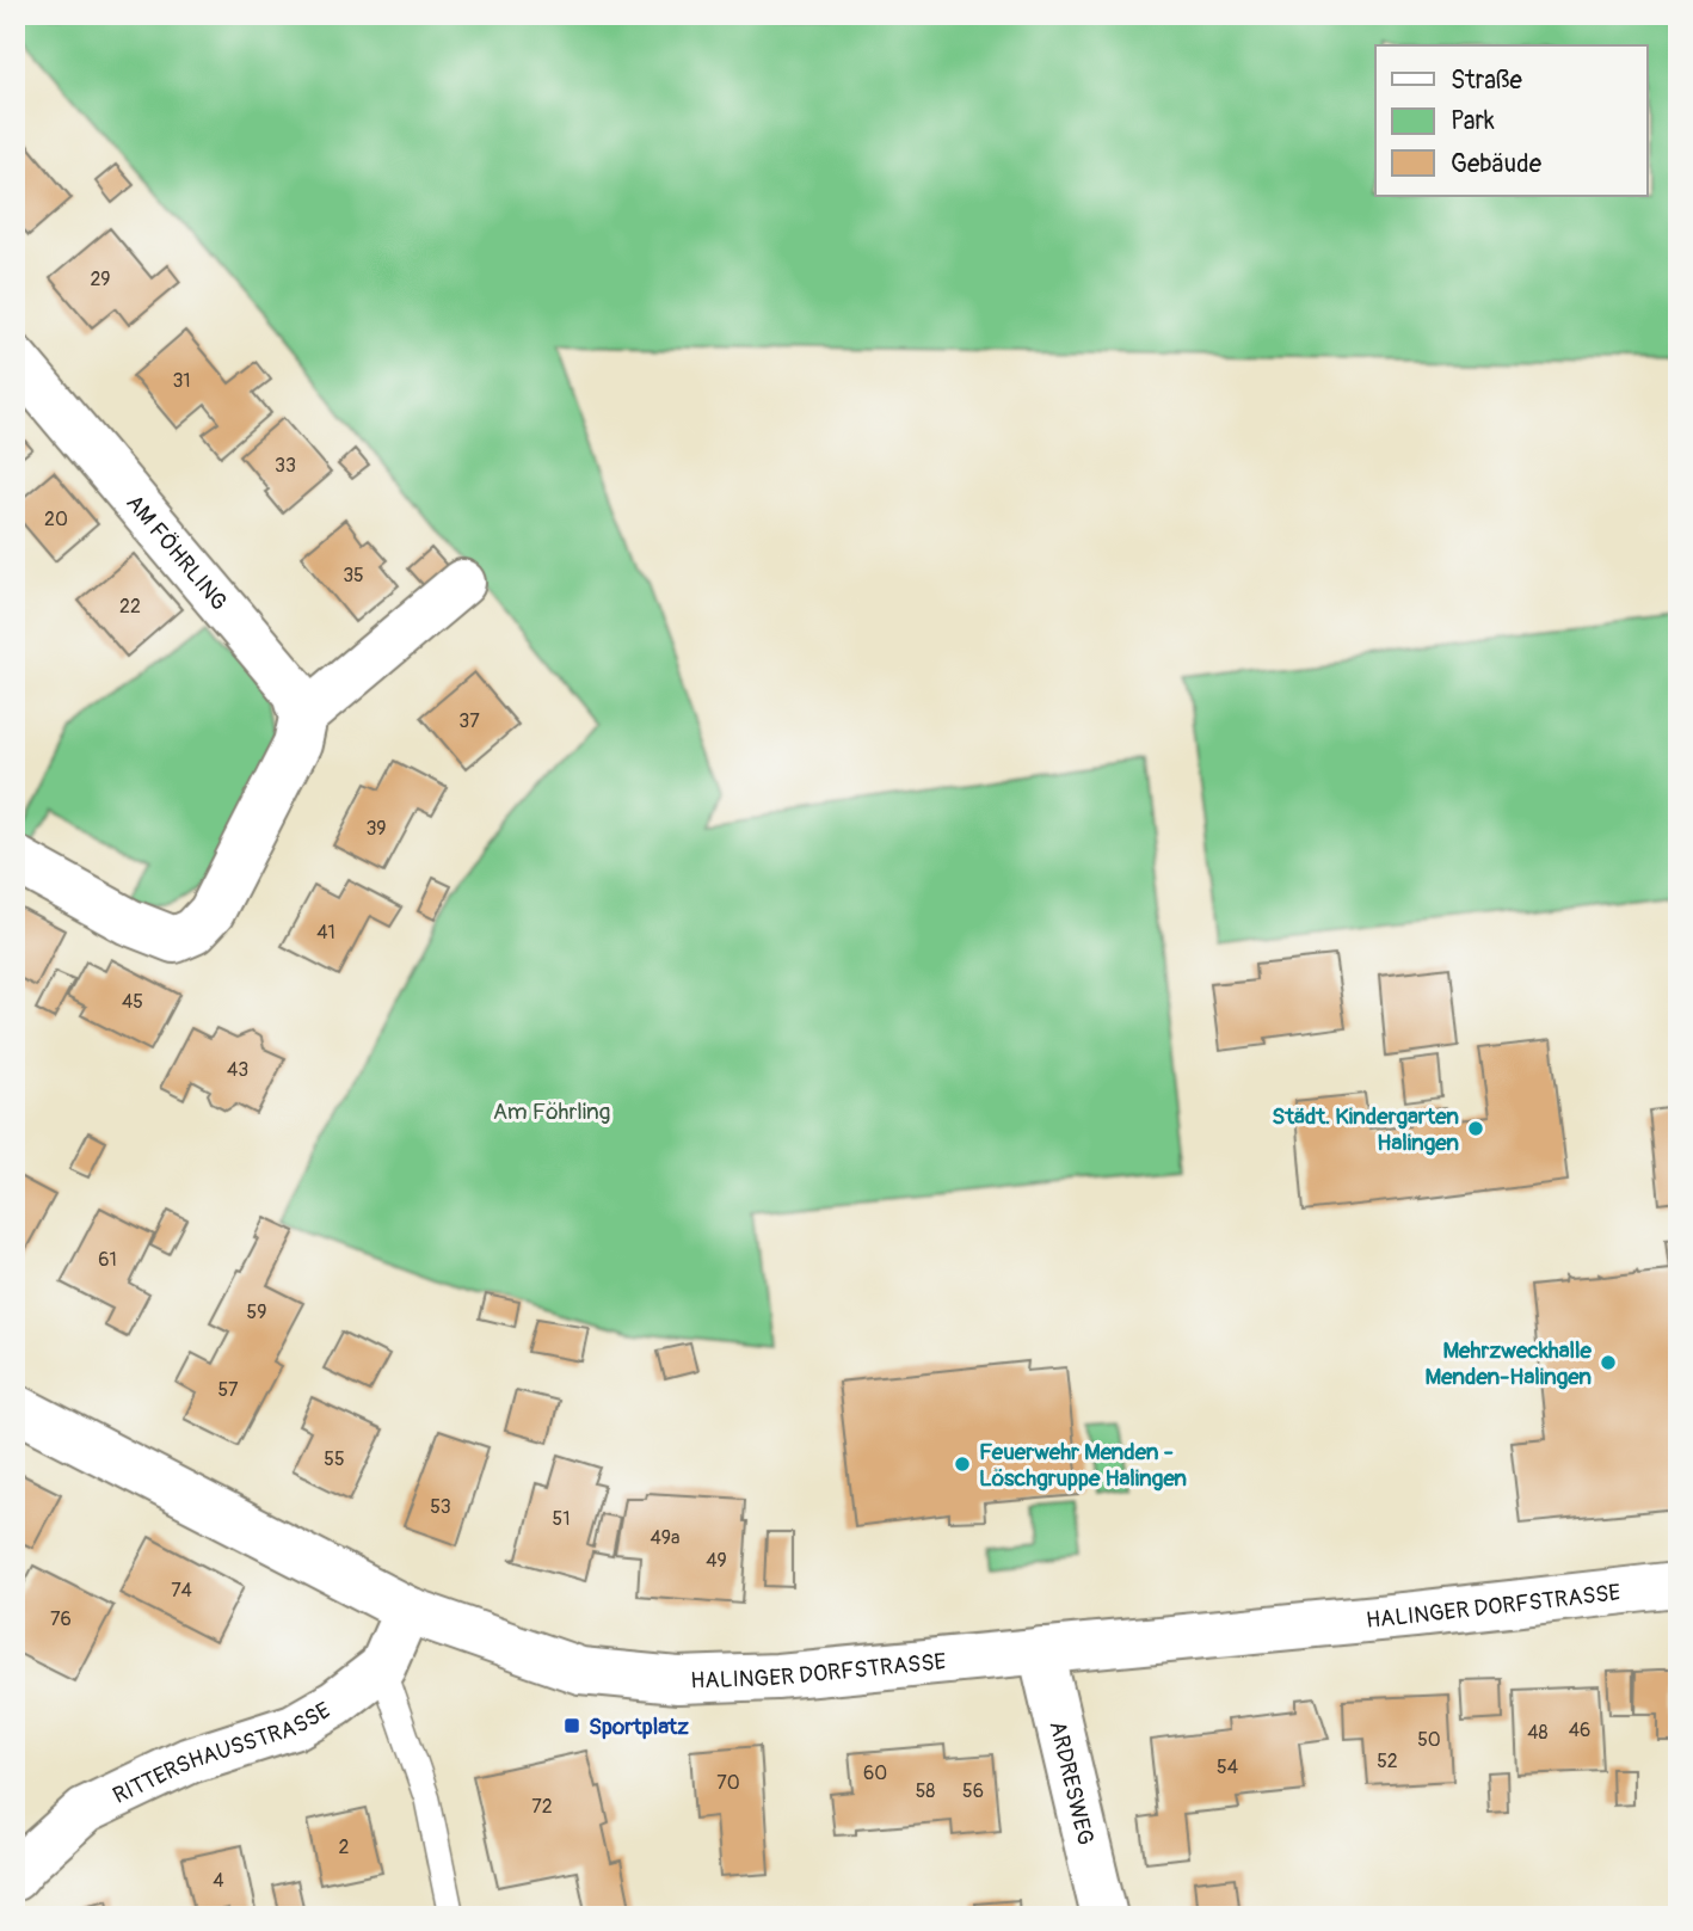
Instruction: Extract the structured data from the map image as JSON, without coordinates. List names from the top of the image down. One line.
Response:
{"streets":{"street":["AM FÖHRLING","HALINGER DORFSTRASSE","RITTERSHAUSSTRASSE","ARDRESWEG"]},"crossings":[["HALINGER DORFSTRASSE","RITTERSHAUSSTRASSE"],["HALINGER DORFSTRASSE","ARDRESWEG"]],"parks":["Am Föhrling"],"places":{"other":["Städt. Kindergarten Halingen","Mehrzweckhalle Menden-Halingen","Feuerwehr Menden - Löschgruppe Halingen"],"transit":["Sportplatz"]},"house_numbers":["29","31","33","20","35","22","37","39","41","45","43","61","59","57","55","53","51","49a","49","74","76","46","48","50","52","54","60","70","58","56","72","2","4"],"legend":["Straße","Park","Gebäude"]}
